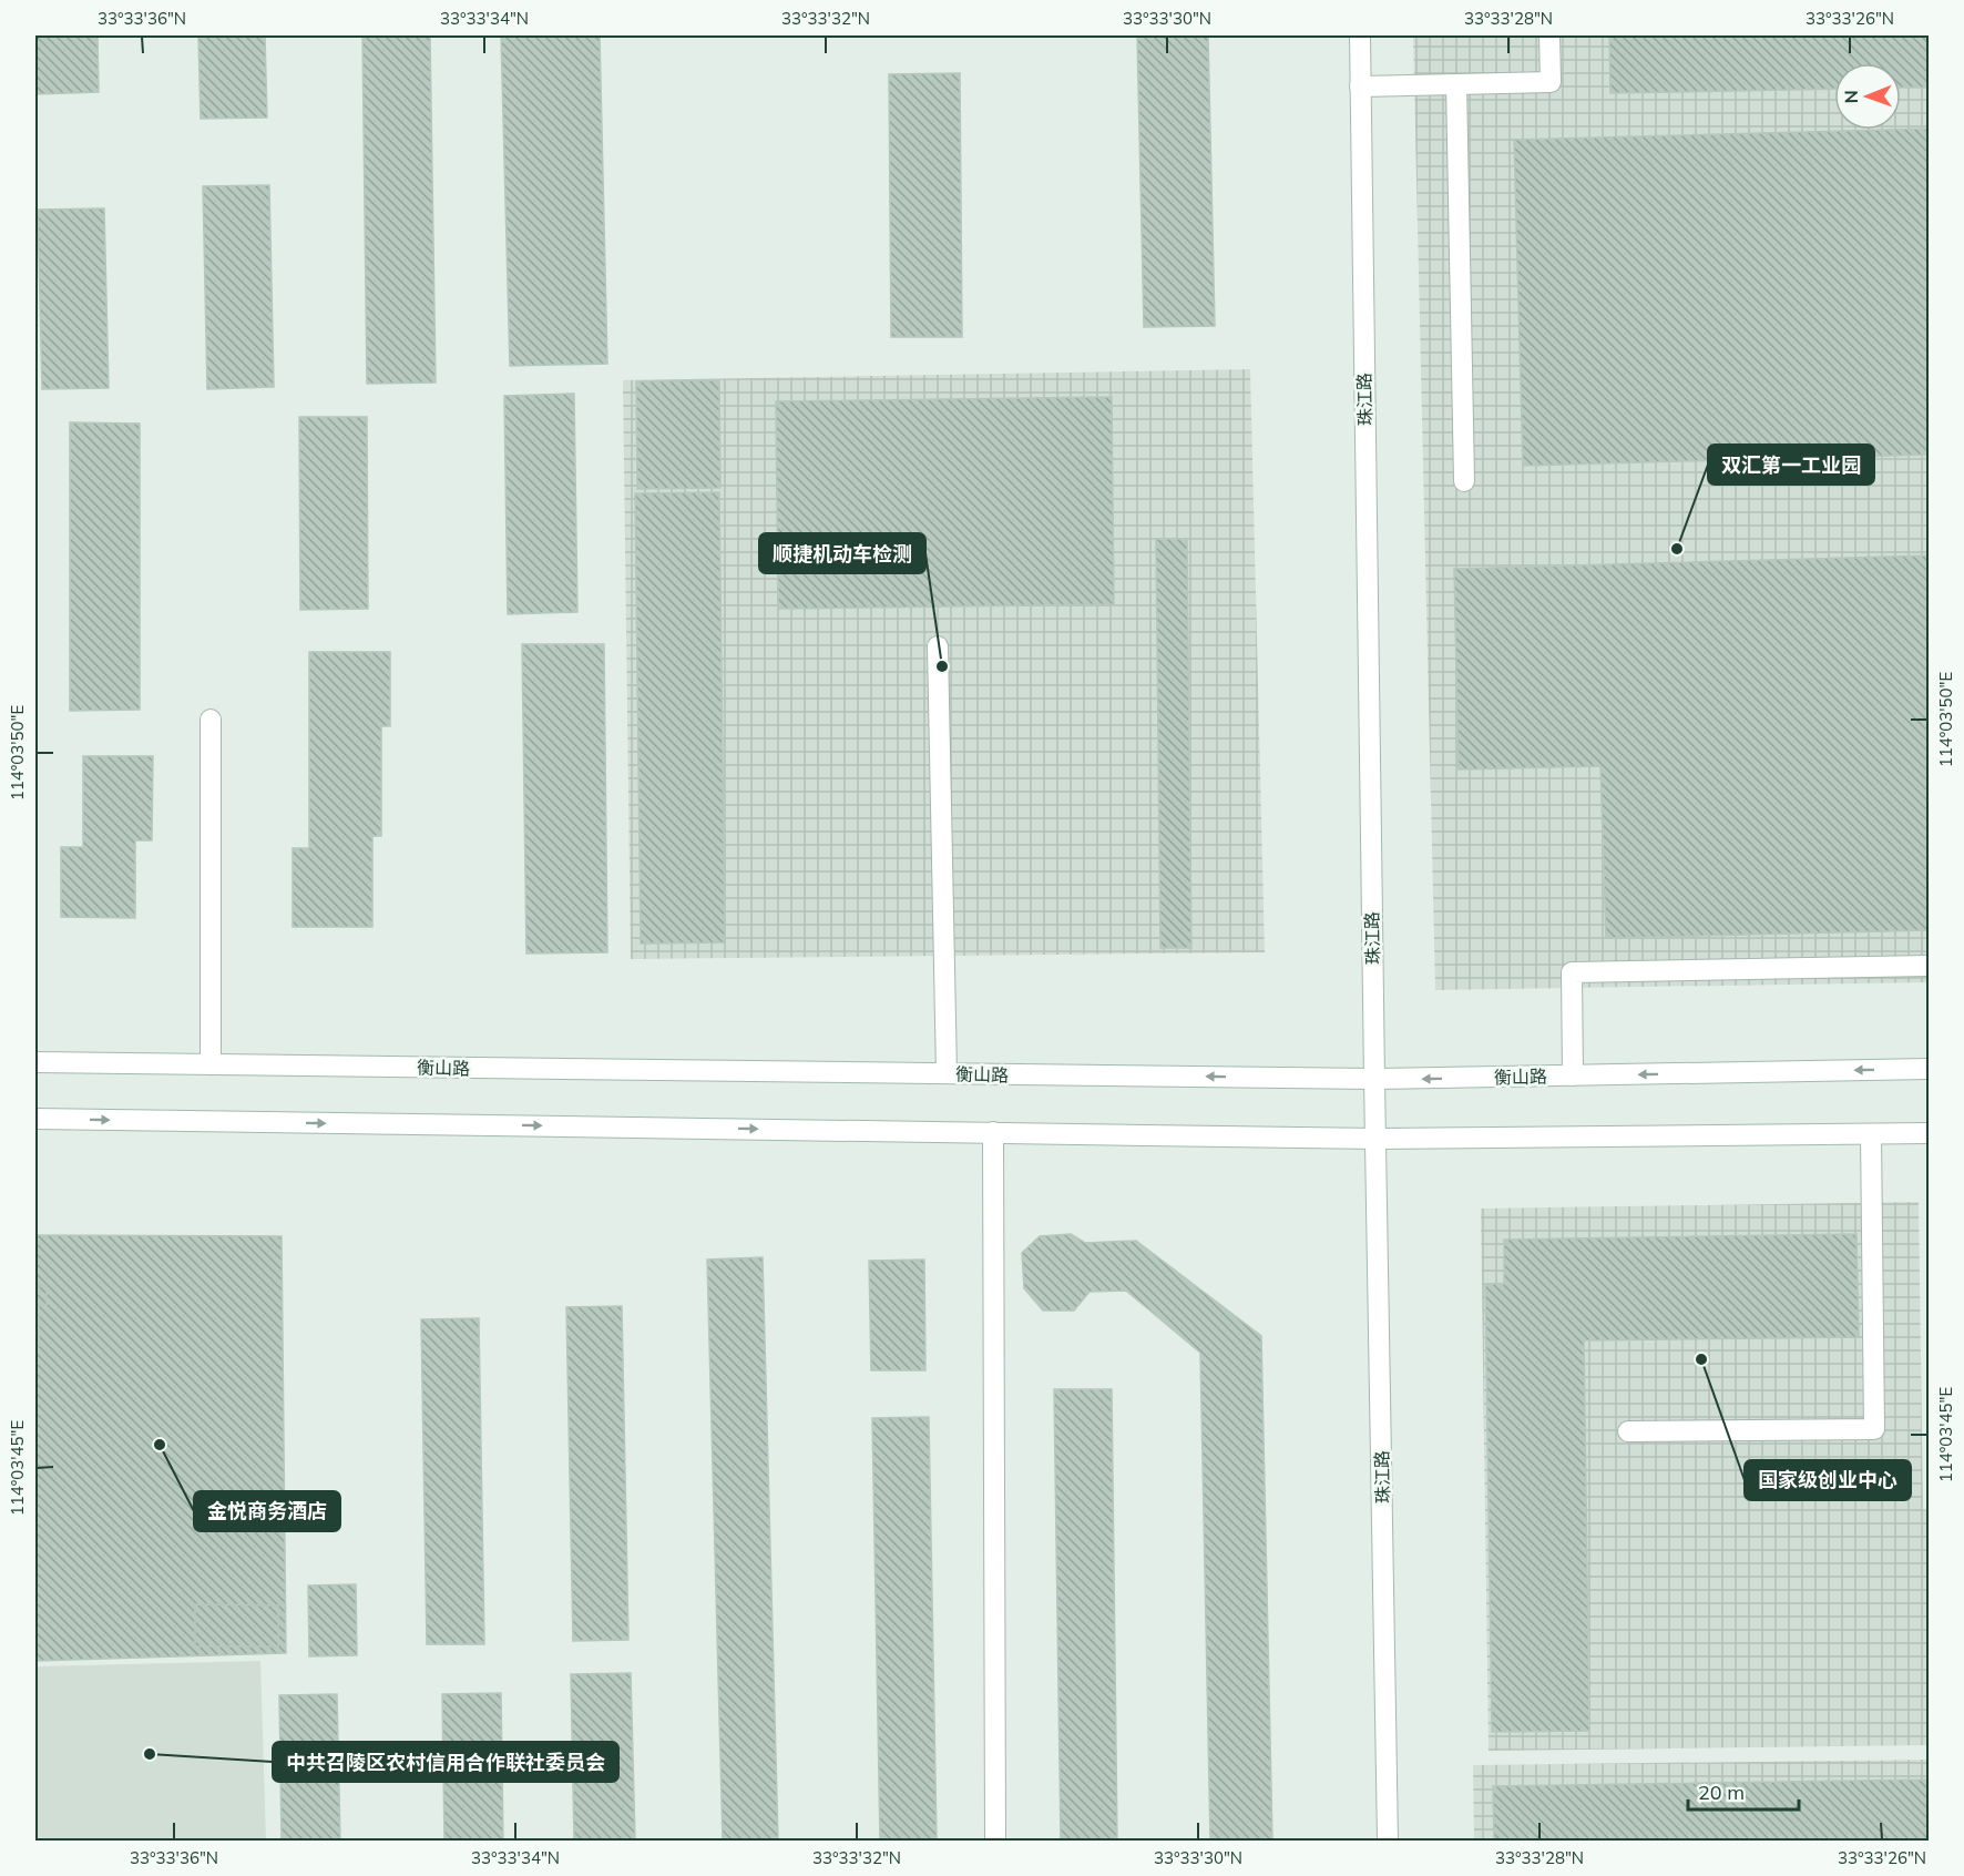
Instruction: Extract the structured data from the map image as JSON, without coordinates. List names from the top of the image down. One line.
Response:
{"streets":{"street":["珠江路","衡山路"]},"crossings":[["珠江路","衡山路"]],"places":["双汇第一工业园","顺捷机动车检测","国家级创业中心","金悦商务酒店","中共召陵区农村信用合作联社委员会"],"scale_bar":"20 m","north":"left","coordinates":["33°33'36\"N","33°33'34\"N","33°33'32\"N","33°33'30\"N","33°33'28\"N","33°33'26\"N","114°03'50\"E","114°03'45\"E"]}
